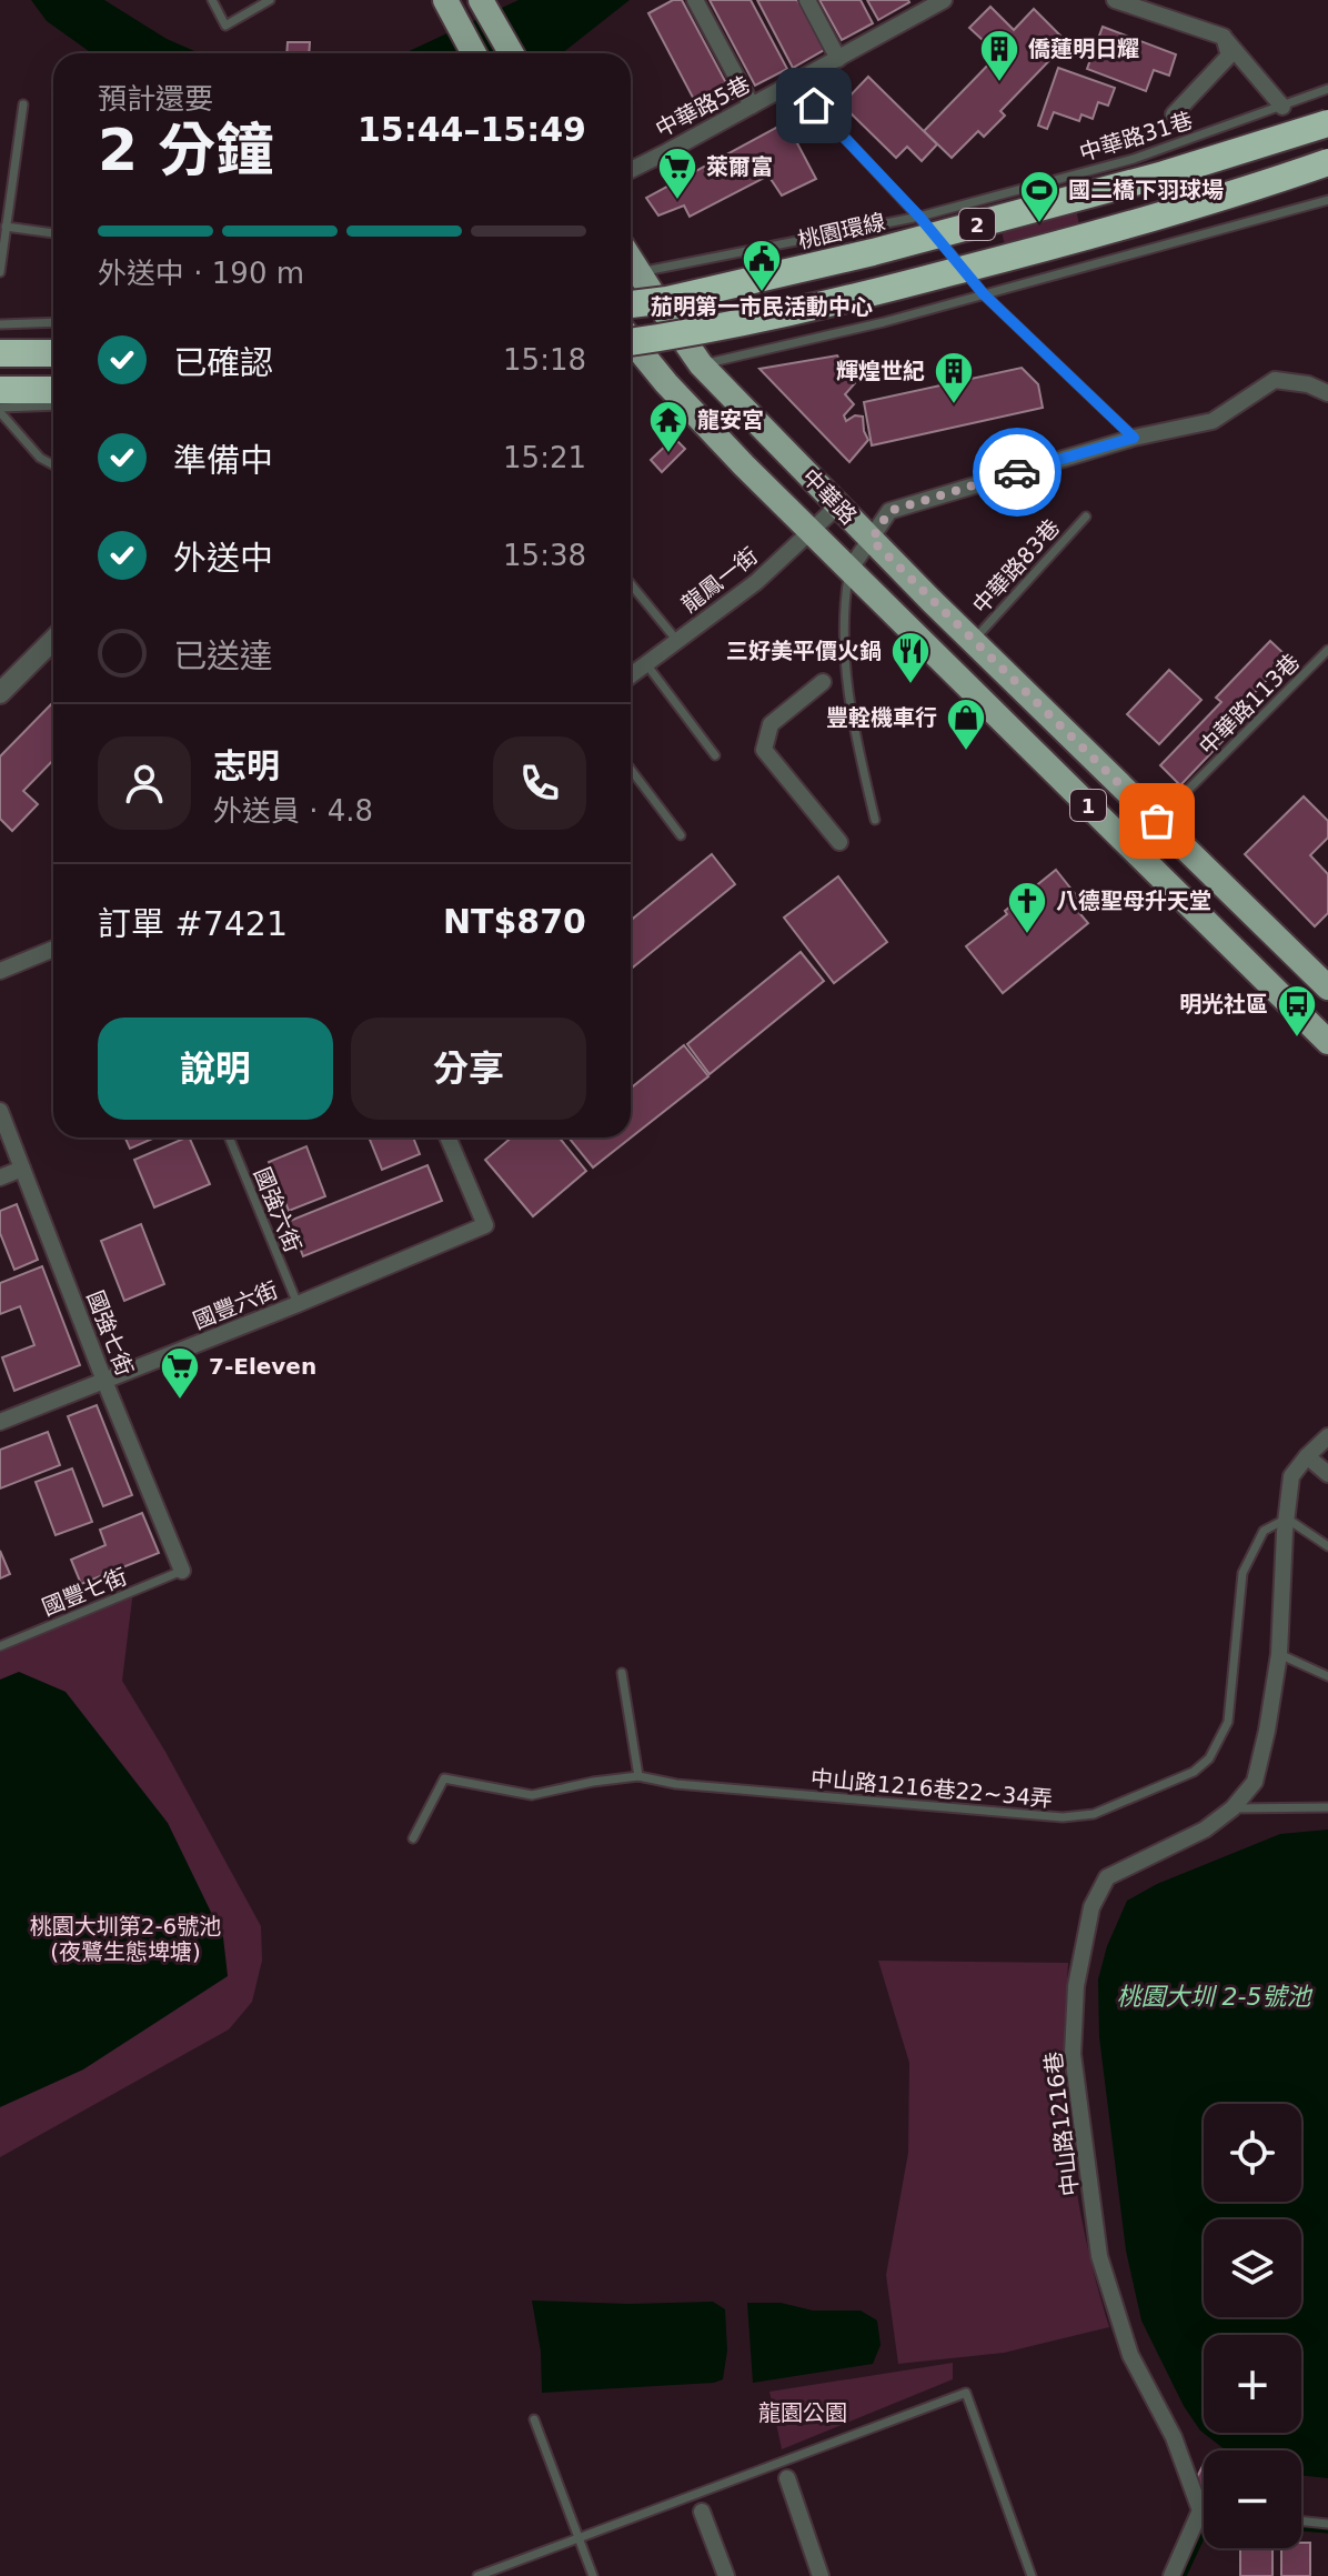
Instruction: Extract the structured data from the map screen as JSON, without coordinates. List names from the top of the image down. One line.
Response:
{"streets":{"highway":["2","桃園環線"],"main road":["中華路","1"],"street":["中華路5巷","龍鳳一街","國豐六街","國強七街","中山路1216巷"],"lane":["中華路31巷","中華路83巷","中華路113巷","國強六街","國豐七街","中山路1216巷22~34弄"]},"crossings":[["中華路31巷","中華路"],["中華路","中華路83巷"],["中華路","龍鳳一街"],["中華路","中華路113巷"],["國強六街","國豐六街"],["國豐六街","國強七街"],["國強七街","國豐七街"],["中山路1216巷22~34弄","中山路1216巷"]],"water":["桃園大圳 2-5號池"],"parks":["桃園大圳第2-6號池 (夜鷺生態埤塘)","龍園公園"],"places":{"building":["僑蓮明日耀","輝煌世紀"],"supermarket":["萊爾富","7-Eleven"],"sports":["國二橋下羽球場"],"public building":["茄明第一市民活動中心"],"temple":["龍安宮"],"restaurant":["三好美平價火鍋"],"shop":["豐輇機車行"],"church":["八德聖母升天堂"],"bus stop":["明光社區"]},"page":{"heading":["2 分鐘","預計還要","15:44–15:49"],"panel":["志明","外送員 · 4.8","訂單 #7421","NT$870"],"bar":"外送中 · 190 m","list":[["已確認","15:18"],["準備中","15:21"],["外送中","15:38"],"已送達"],"buttons":["說明","分享"],"map_buttons":["+","−"]}}
